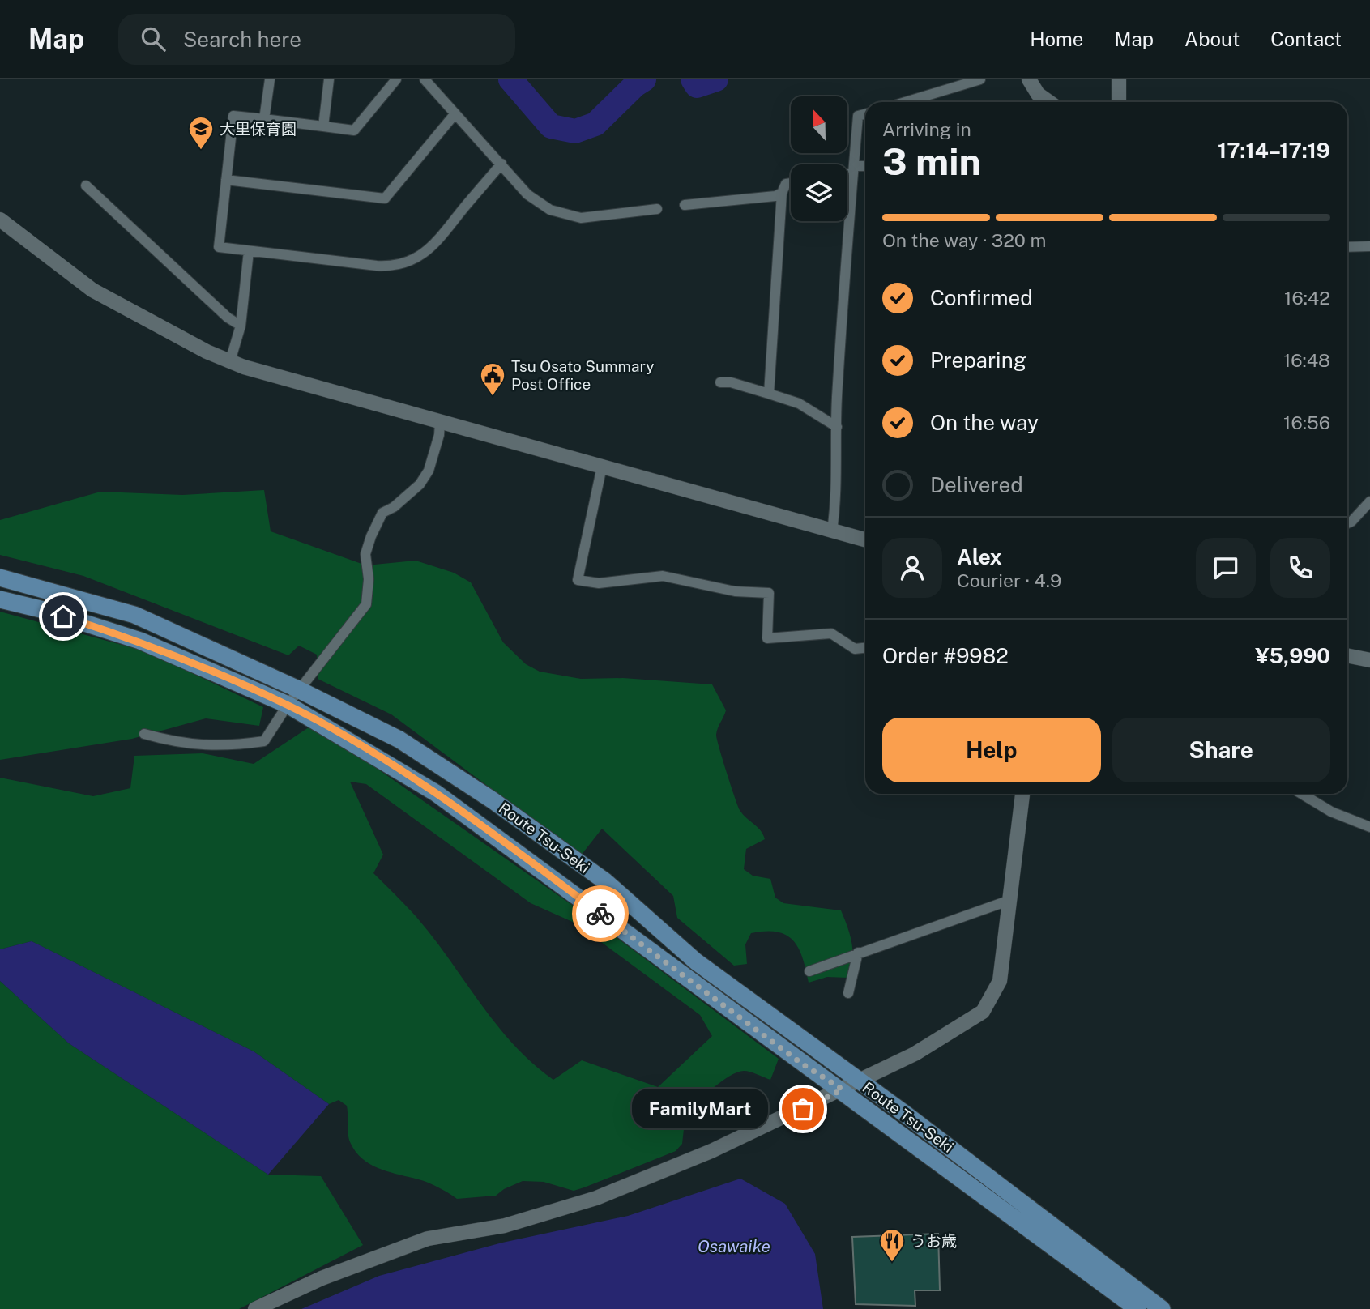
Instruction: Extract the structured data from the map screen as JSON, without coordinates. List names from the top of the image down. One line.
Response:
{"streets":{"main road":["Route Tsu-Seki"]},"water":["Osawaike"],"places":{"school or university":["大里保育園"],"public building":["Tsu Osato Summary Post Office"],"other":["FamilyMart"],"restaurant":["うお歳"]},"north":"top","page":{"header":"Map","search":"Search here","nav":["Home","Map","About","Contact"],"heading":["3 min","Arriving in","17:14–17:19"],"panel":["Alex","Courier · 4.9","Order #9982","¥5,990"],"bar":"On the way · 320 m","list":[["Confirmed","16:42"],["Preparing","16:48"],["On the way","16:56"],"Delivered"],"buttons":["Help","Share"],"bubble":"FamilyMart"}}
